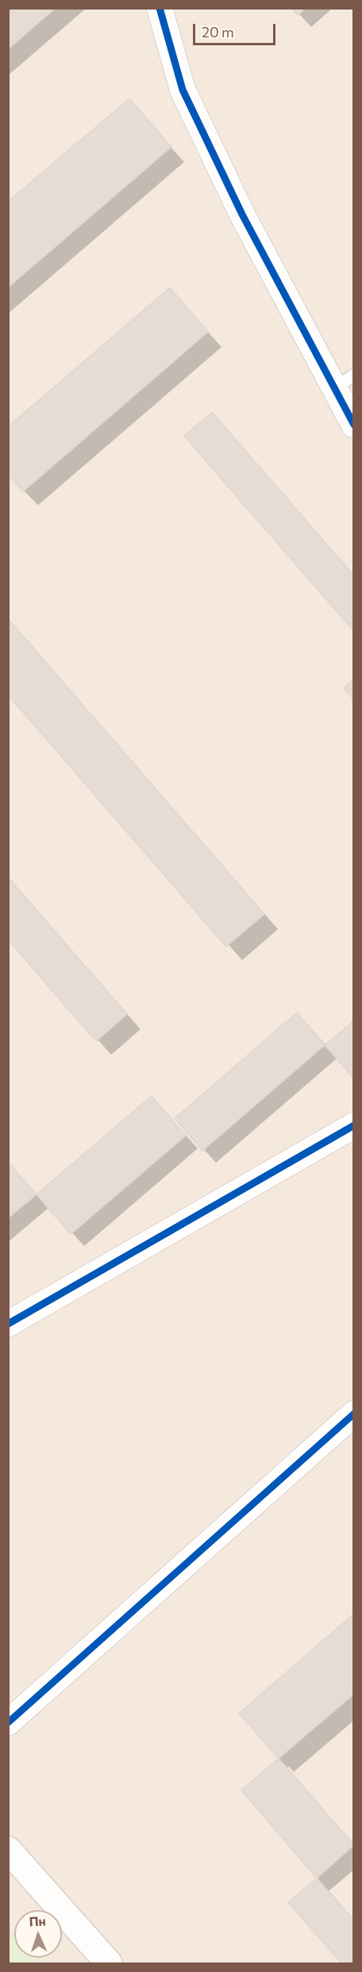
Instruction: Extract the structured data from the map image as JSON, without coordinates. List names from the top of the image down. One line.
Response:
{"scale_bar":"20 m","north":"top"}
